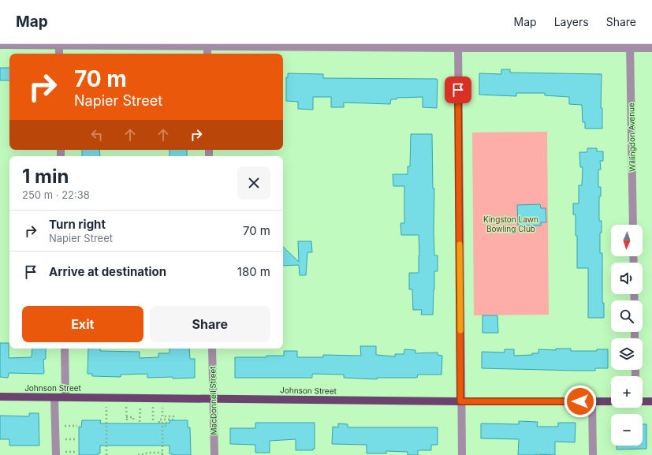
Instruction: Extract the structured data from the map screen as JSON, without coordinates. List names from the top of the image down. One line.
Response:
{"streets":{"main road":["Johnson Street"],"street":["Willingdon Avenue","MacDonnell Street"]},"crossings":[["Johnson Street","MacDonnell Street"]],"parks":["Kingston Lawn Bowling Club"],"north":"bottom","page":{"header":"Map","nav":["Map","Layers","Share"],"turn":["70 m","Napier Street"],"heading":["1 min","250 m · 22:38"],"list":[{"name":"Turn right","note":"Napier Street","value":"70 m"},{"name":"Arrive at destination","value":"180 m"}],"map_buttons":["+","−"],"buttons":["Exit","Share"]}}
